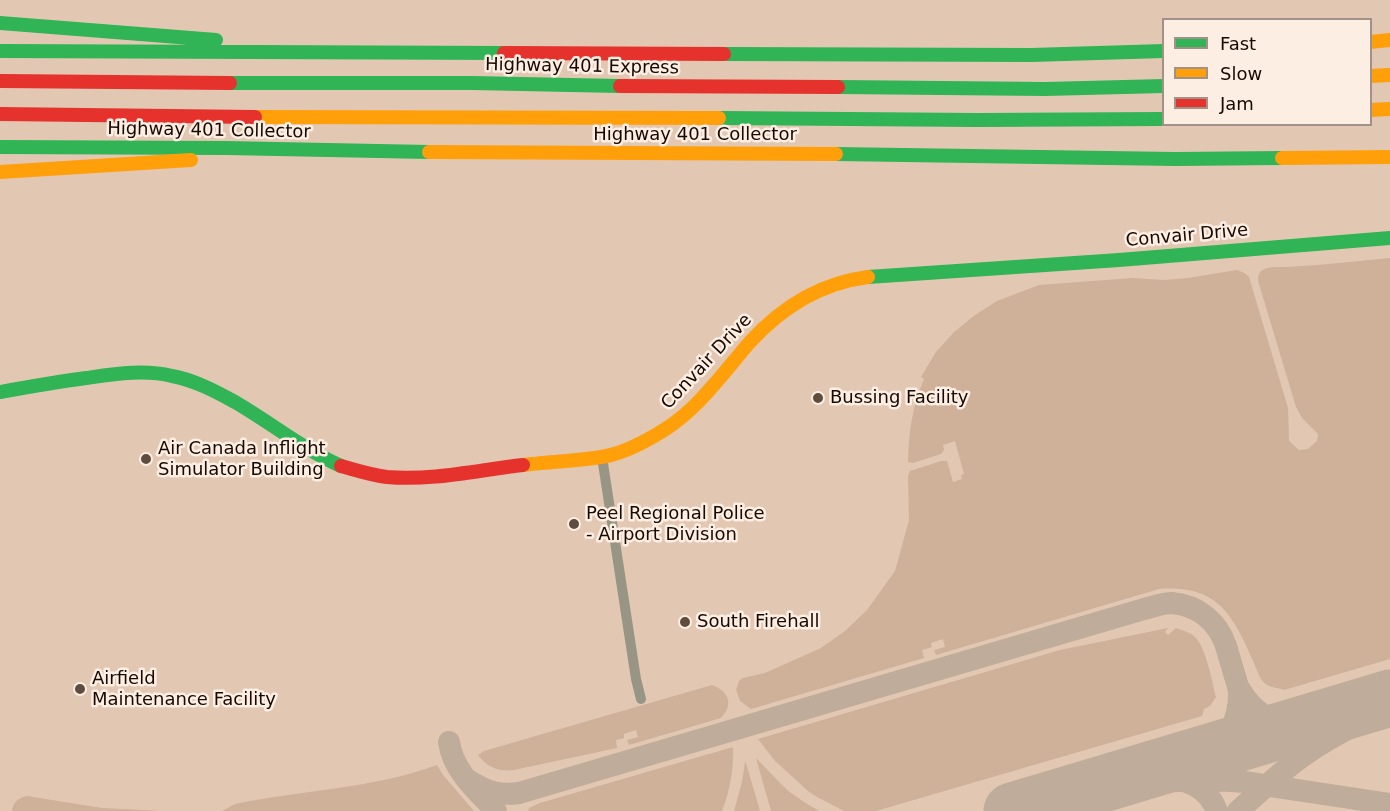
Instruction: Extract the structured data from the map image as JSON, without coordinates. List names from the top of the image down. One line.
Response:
{"streets":{"main road":["Highway 401 Express","Highway 401 Collector","Convair Drive"]},"places":["Bussing Facility","Air Canada Inflight Simulator Building","Peel Regional Police - Airport Division","South Firehall","Airfield Maintenance Facility"],"legend":["Fast","Slow","Jam"]}
